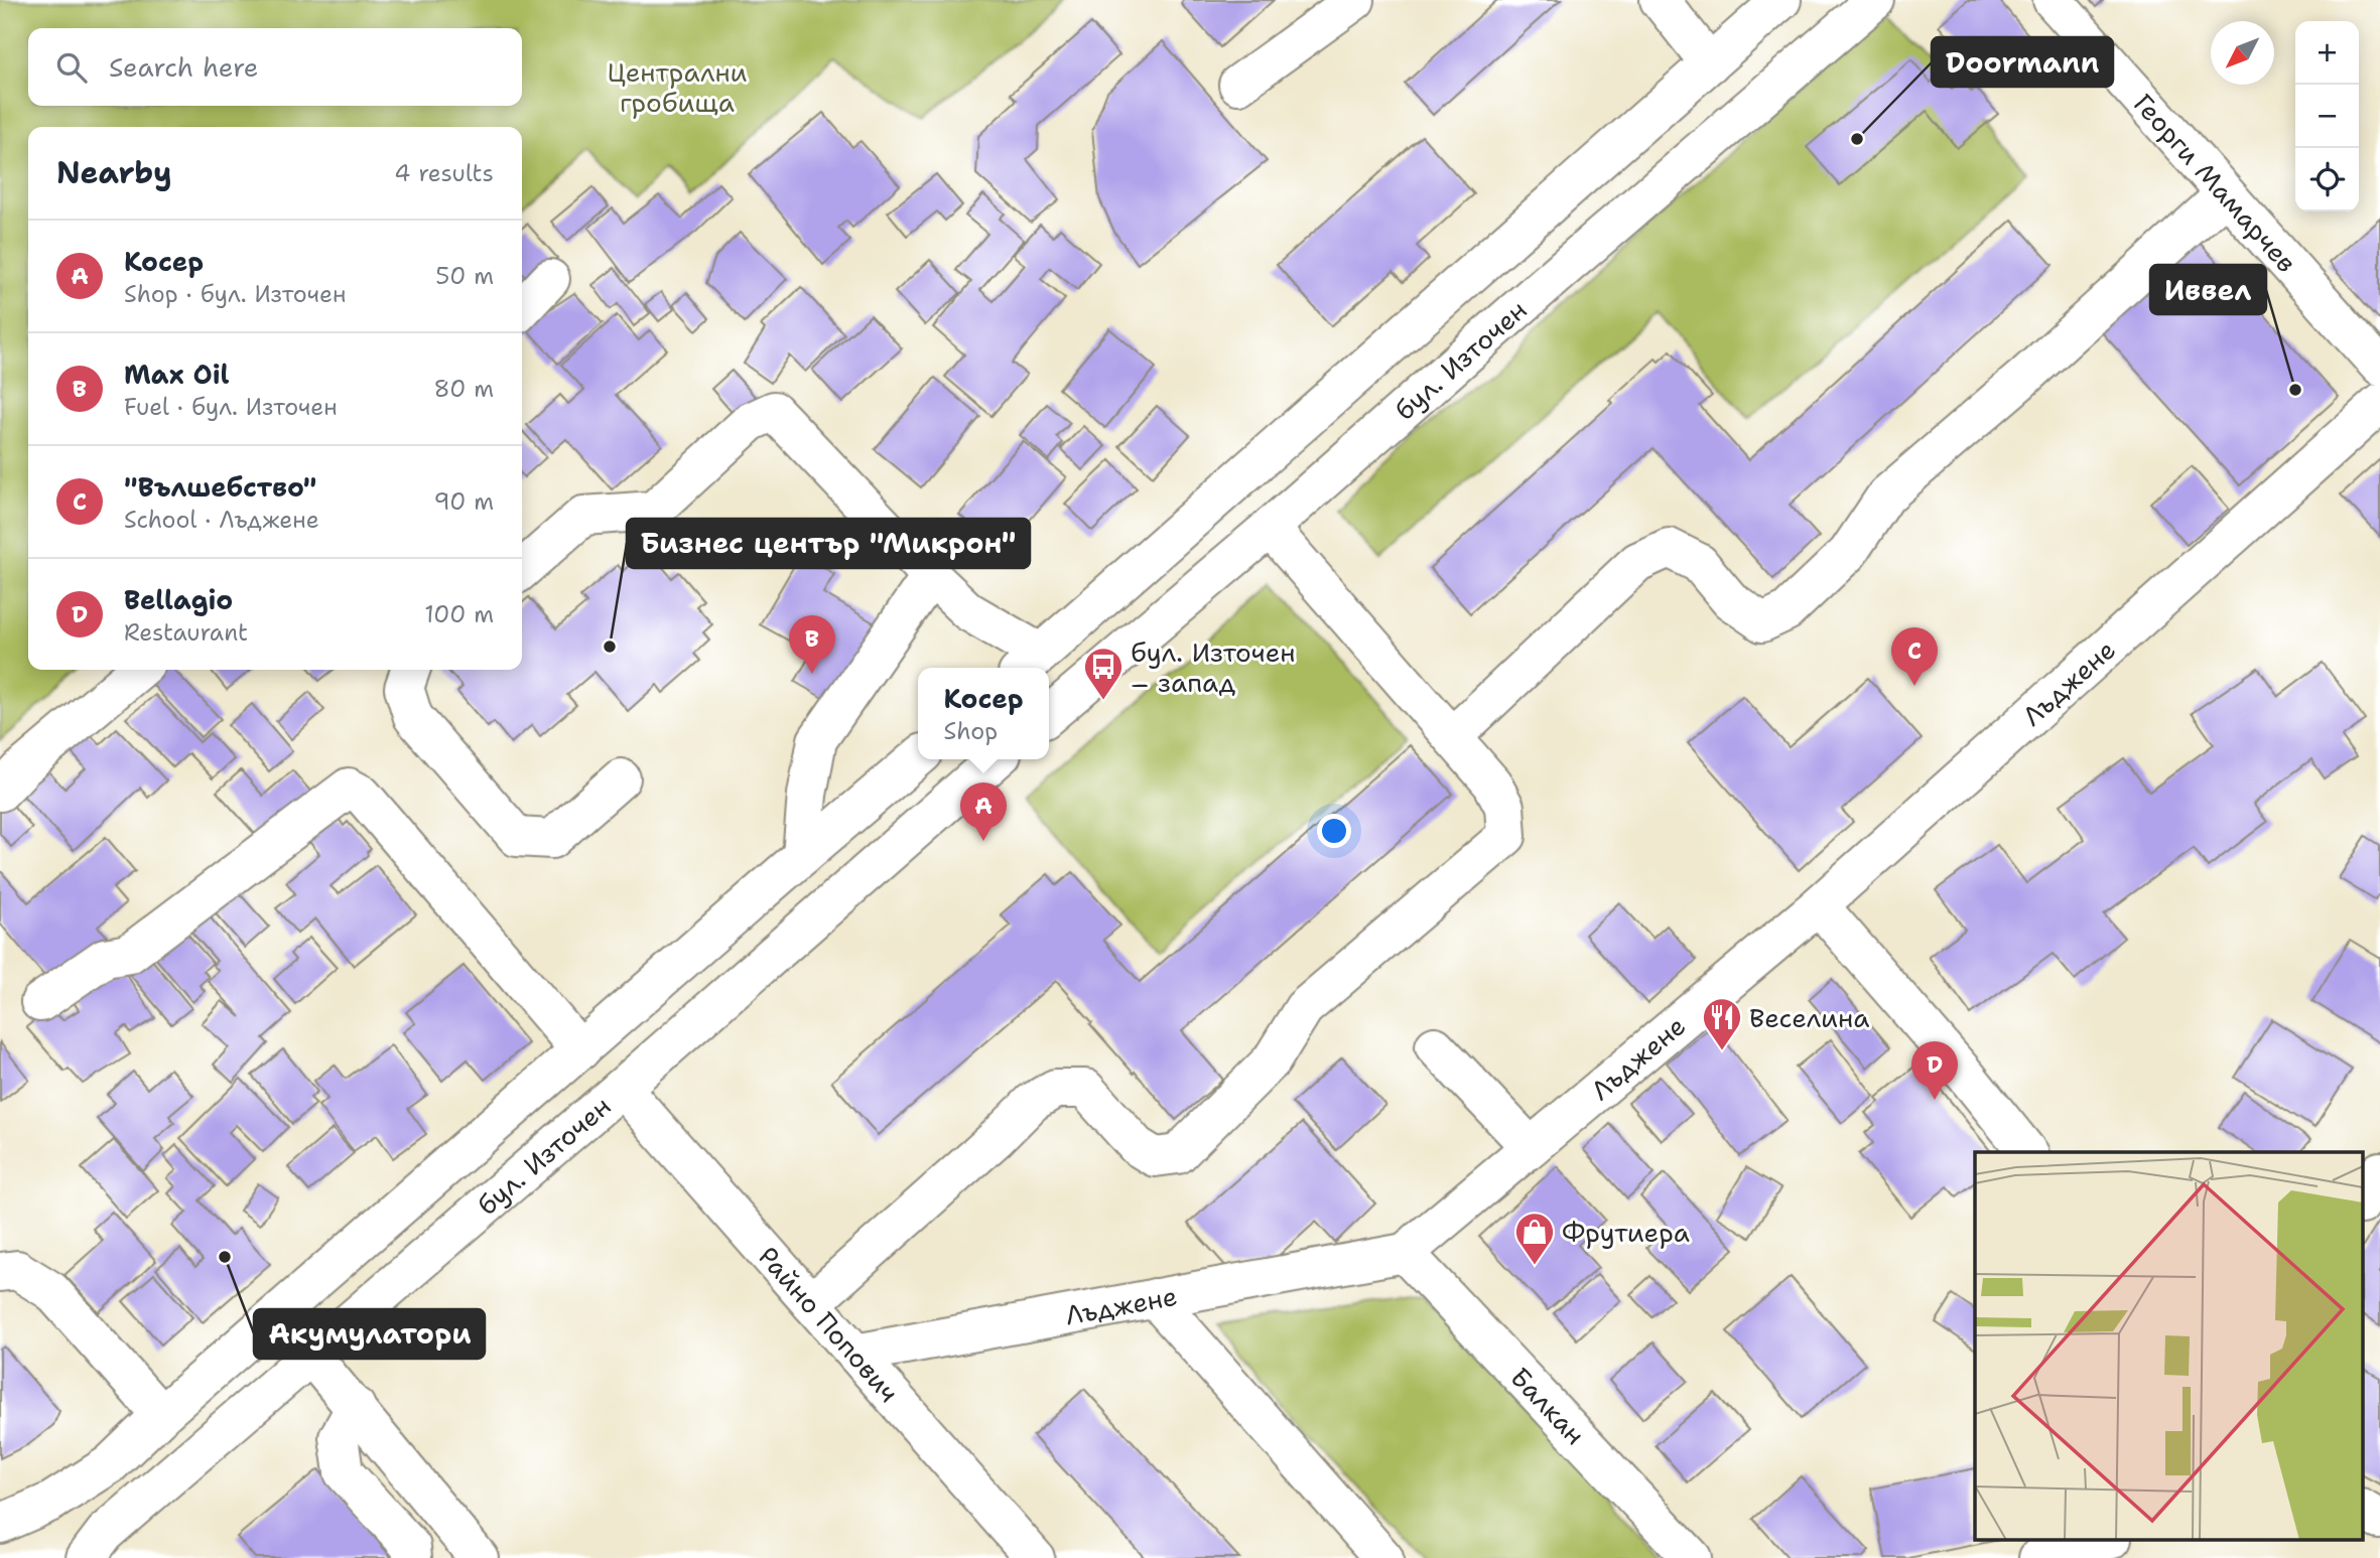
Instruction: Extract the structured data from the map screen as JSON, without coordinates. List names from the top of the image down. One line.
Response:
{"streets":{"main road":["Георги Мамарчев","бул. Източен","Лъджене","Райно Попович","Балкан"]},"crossings":[["бул. Източен","Райно Попович"],["Лъджене","Райно Попович"],["Лъджене","Балкан"]],"parks":["Централни гробища"],"places":{"other":["Doormann","Иввел","Бизнес център \"Микрон\"","Акумулатори"],"bus stop":["бул. Източен – запад"],"restaurant":["Веселина"],"shop":["Фрутиера"]},"north":"bottom left","page":{"map_buttons":["+","−"],"search":"Search here","heading":["Nearby","4 results"],"list":[{"mark":"A","name":"Косер","note":"Shop · бул. Източен","value":"50 m"},{"mark":"B","name":"Max Oil","note":"Fuel · бул. Източен","value":"80 m"},{"mark":"C","name":"\"Вълшебство\"","note":"School · Лъджене","value":"90 m"},{"mark":"D","name":"Bellagio","note":"Restaurant","value":"100 m"}],"pins":["B","C","A","D"],"popup":["Косер","Shop"]}}
